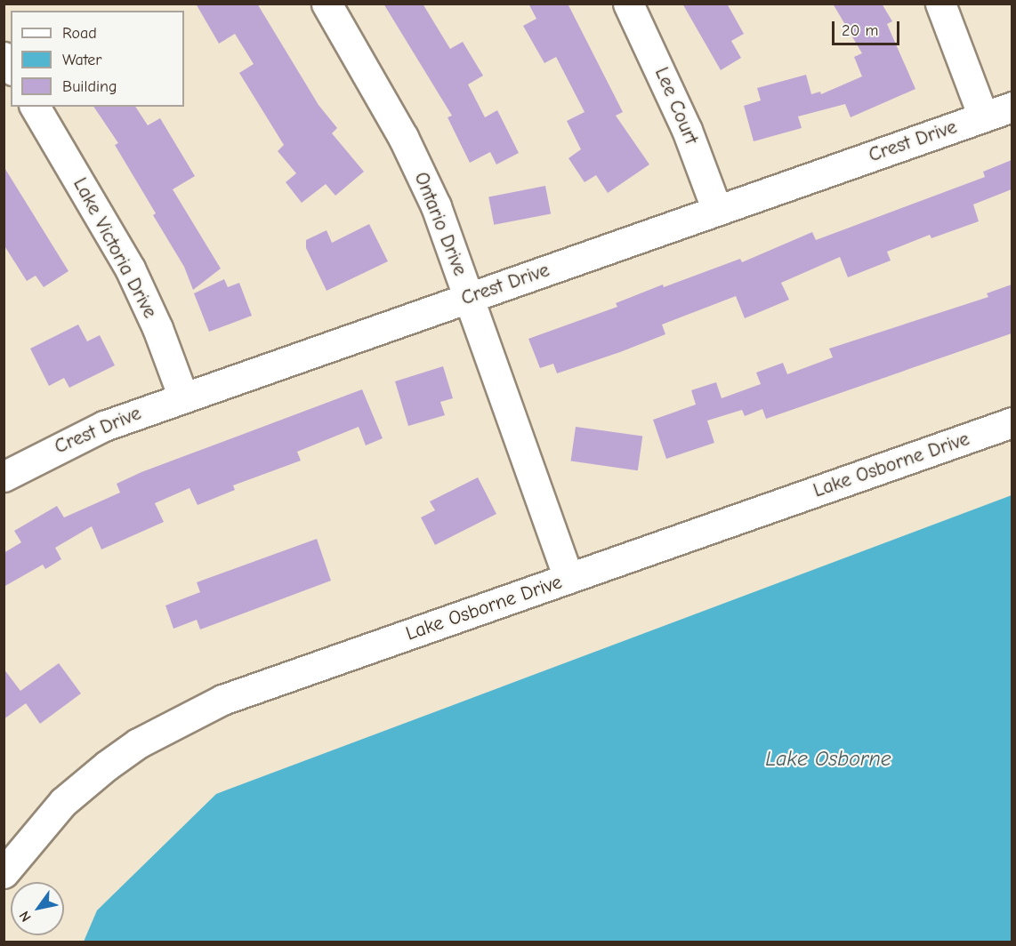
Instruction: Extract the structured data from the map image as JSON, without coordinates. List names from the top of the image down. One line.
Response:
{"streets":{"street":["Lee Court","Crest Drive","Ontario Drive","Lake Victoria Drive","Lake Osborne Drive"]},"crossings":[["Lee Court","Crest Drive"],["Crest Drive","Ontario Drive"],["Crest Drive","Lake Victoria Drive"],["Ontario Drive","Lake Osborne Drive"]],"water":["Lake Osborne"],"legend":["Road","Water","Building"],"scale_bar":"20 m","north":"bottom left"}
